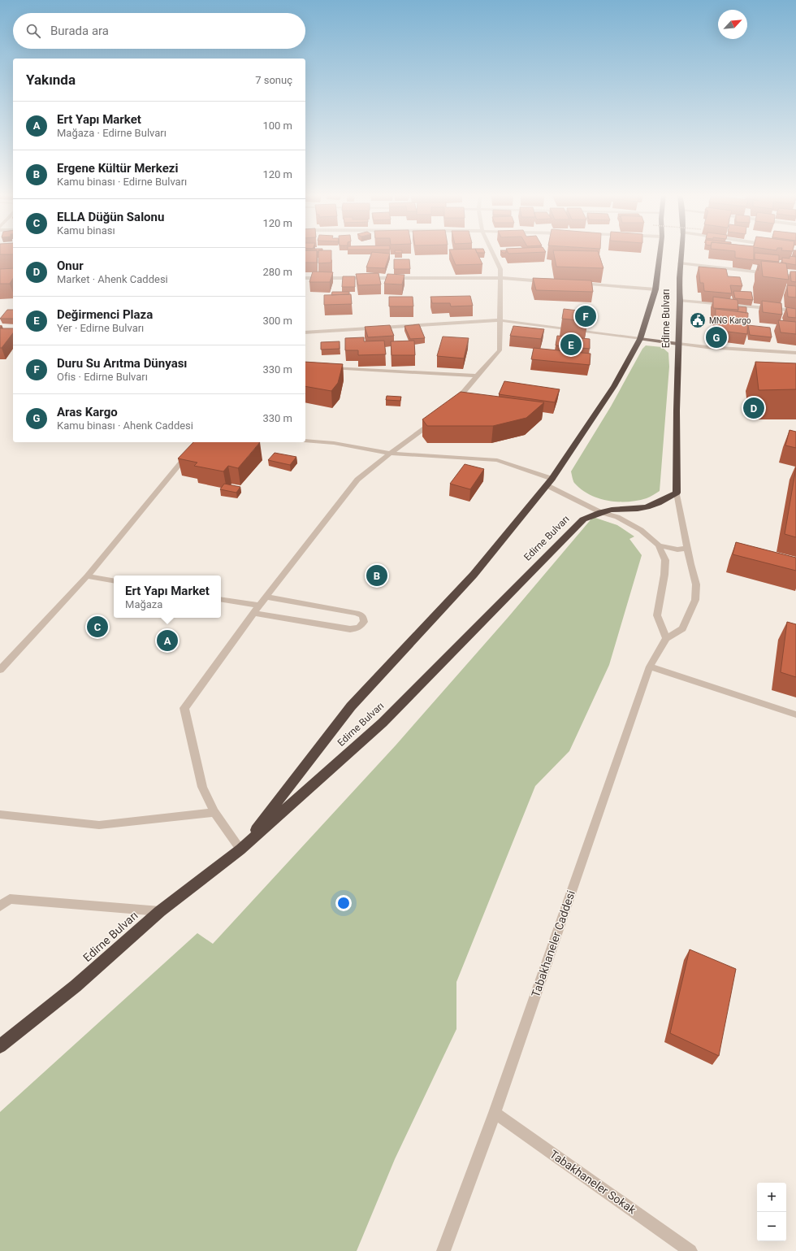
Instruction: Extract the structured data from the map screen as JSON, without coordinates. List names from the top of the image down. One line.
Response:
{"streets":{"highway":["Edirne Bulvarı"],"street":["Tabakhaneler Caddesi","Tabakhaneler Sokak"]},"crossings":[["Edirne Bulvarı","Tabakhaneler Caddesi"],["Tabakhaneler Caddesi","Tabakhaneler Sokak"]],"places":{"public building":["MNG Kargo"]},"north":"top right","page":{"search":"Burada ara","heading":["Yakında","7 sonuç"],"list":[{"mark":"A","name":"Ert Yapı Market","note":"Mağaza · Edirne Bulvarı","value":"100 m"},{"mark":"B","name":"Ergene Kültür Merkezi","note":"Kamu binası · Edirne Bulvarı","value":"120 m"},{"mark":"C","name":"ELLA Düğün Salonu","note":"Kamu binası","value":"120 m"},{"mark":"D","name":"Onur","note":"Market · Ahenk Caddesi","value":"280 m"},{"mark":"E","name":"Değirmenci Plaza","note":"Yer · Edirne Bulvarı","value":"300 m"},{"mark":"F","name":"Duru Su Arıtma Dünyası","note":"Ofis · Edirne Bulvarı","value":"330 m"},{"mark":"G","name":"Aras Kargo","note":"Kamu binası · Ahenk Caddesi","value":"330 m"}],"pins":["F","G","E","D","B","C","A"],"popup":["Ert Yapı Market","Mağaza"],"map_buttons":["+","−"]}}
